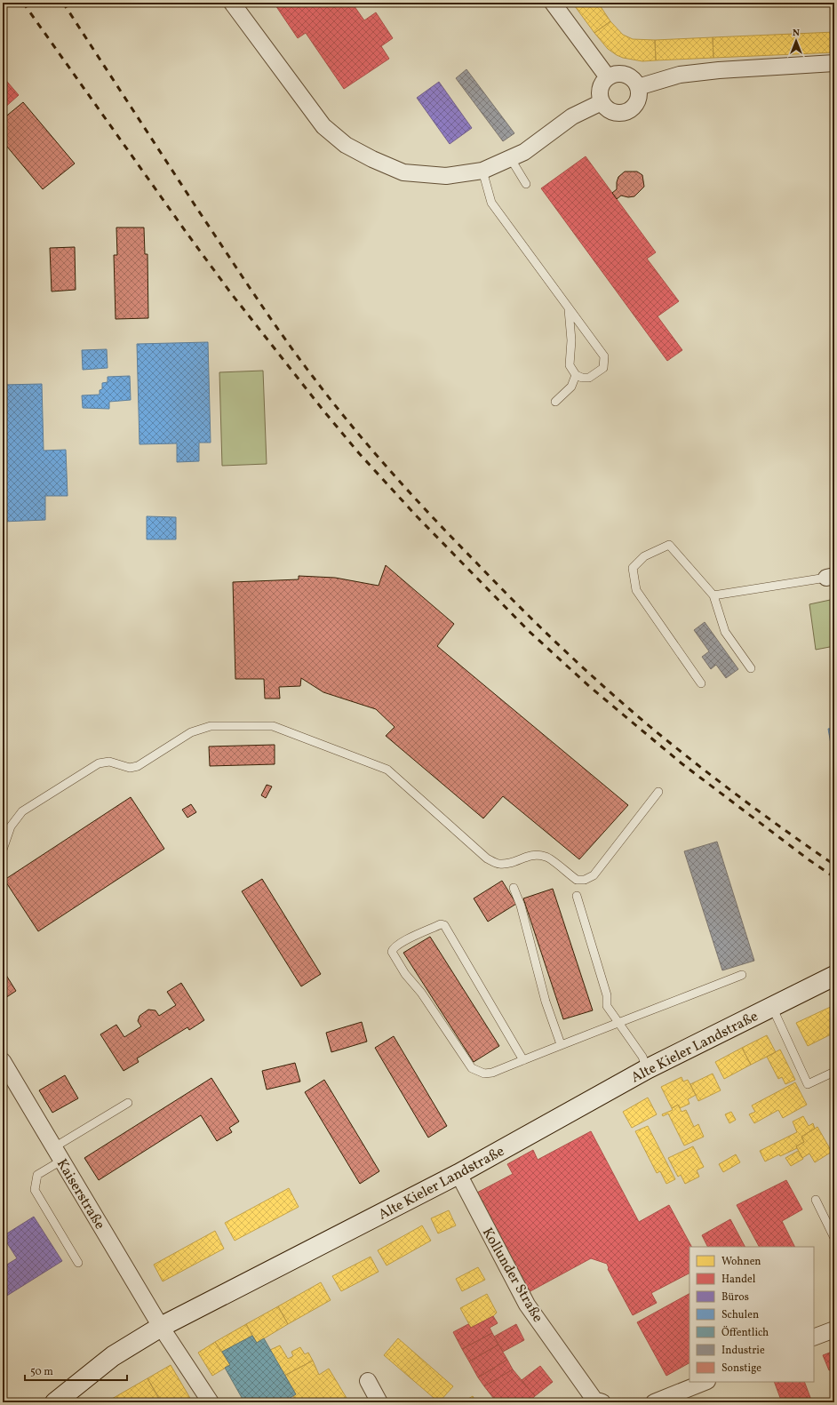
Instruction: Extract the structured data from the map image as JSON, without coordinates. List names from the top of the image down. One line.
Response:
{"streets":{"street":["Alte Kieler Landstraße","Kaiserstraße","Kollunder Straße"]},"crossings":[["Alte Kieler Landstraße","Kaiserstraße"],["Alte Kieler Landstraße","Kollunder Straße"]],"legend":["Wohnen","Handel","Büros","Schulen","Öffentlich","Industrie","Sonstige"],"scale_bar":"50 m","north":"top"}
